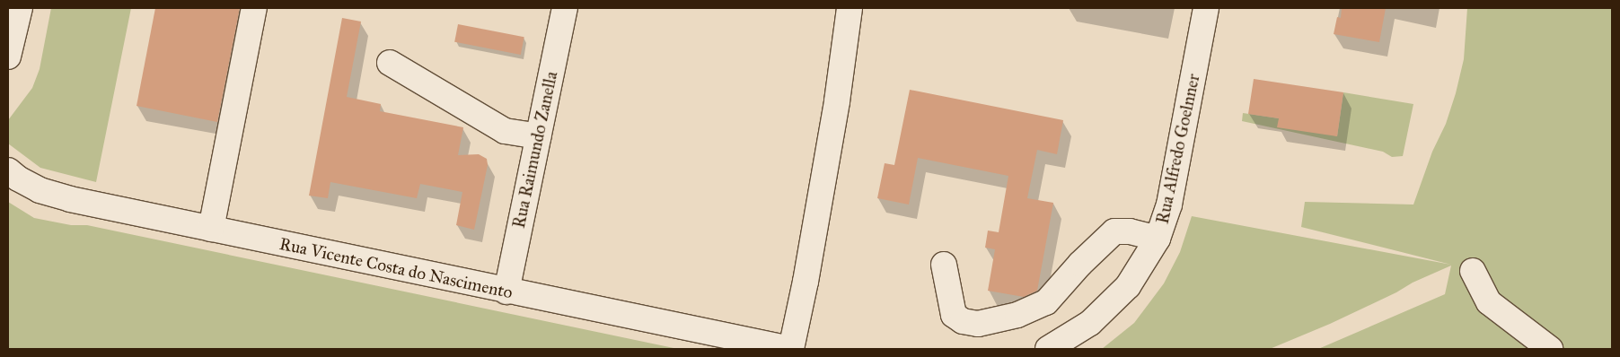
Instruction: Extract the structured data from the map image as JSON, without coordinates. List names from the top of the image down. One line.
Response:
{"streets":{"street":["Rua Alfredo Goelnner","Rua Raimundo Zanella","Rua Vicente Costa do Nascimento"]},"crossings":[["Rua Raimundo Zanella","Rua Vicente Costa do Nascimento"]]}
